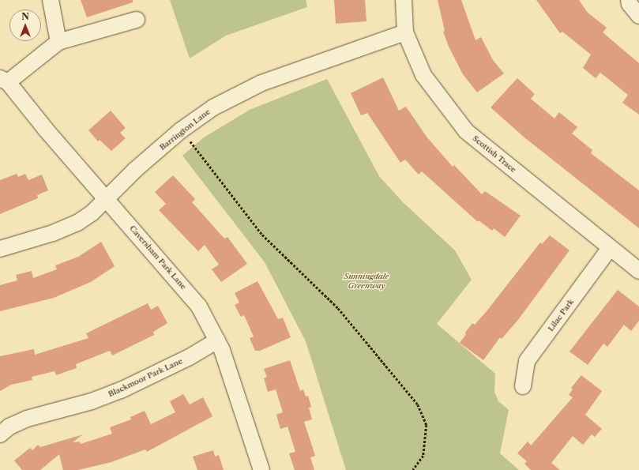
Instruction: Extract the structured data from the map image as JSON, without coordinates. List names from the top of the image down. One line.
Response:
{"streets":{"street":["Barrington Lane","Scottish Trace","Caversham Park Lane","Lilac Park","Blackmoor Park Lane"]},"crossings":[["Barrington Lane","Scottish Trace"],["Barrington Lane","Caversham Park Lane"],["Scottish Trace","Lilac Park"],["Caversham Park Lane","Blackmoor Park Lane"]],"parks":["Sunningdale Greenway"],"north":"top"}
